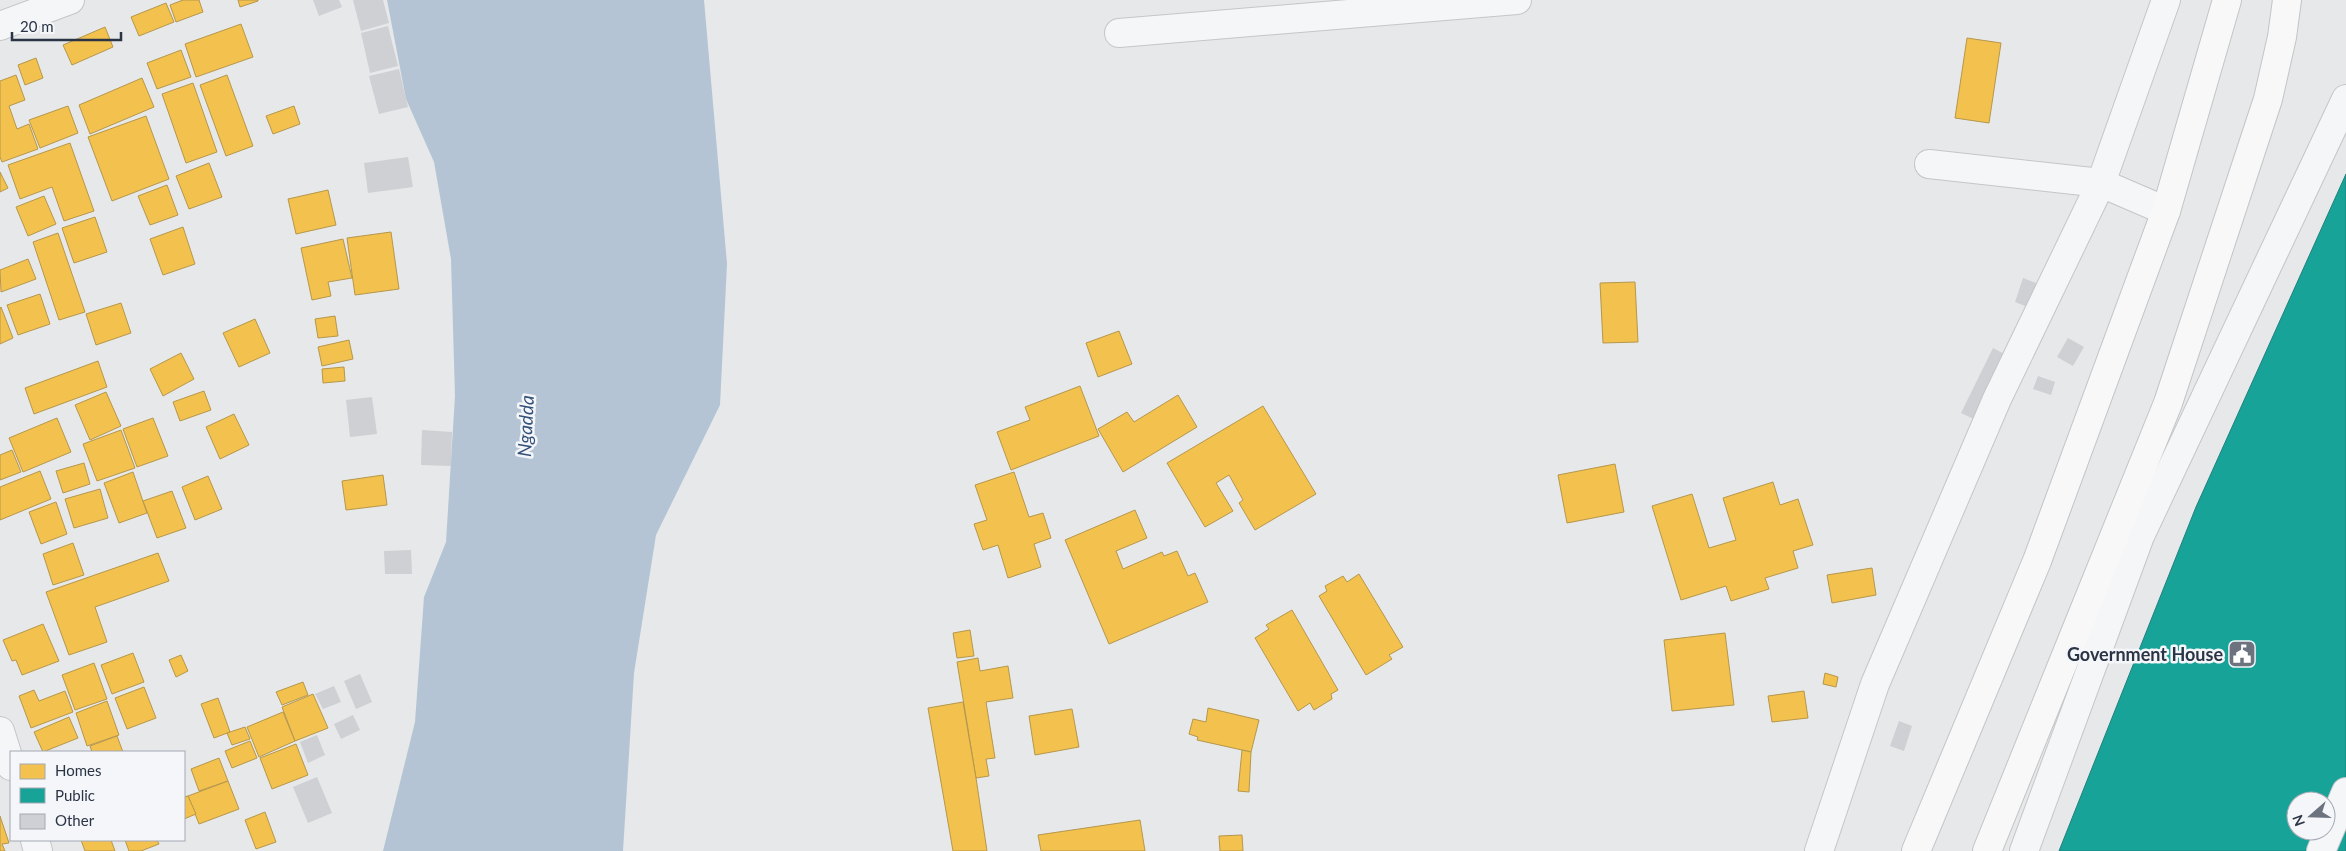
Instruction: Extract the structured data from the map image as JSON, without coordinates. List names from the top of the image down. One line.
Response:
{"water":["Ngadda"],"places":{"public building":["Government House"]},"legend":["Homes","Public","Other"],"scale_bar":"20 m","north":"left"}
